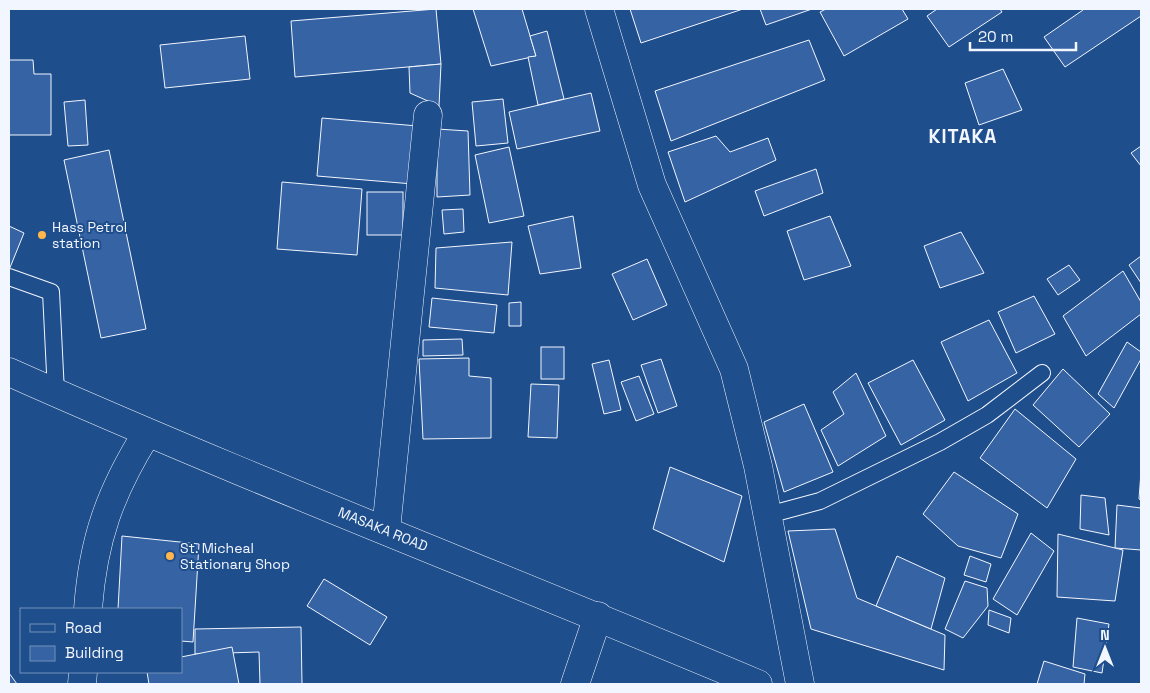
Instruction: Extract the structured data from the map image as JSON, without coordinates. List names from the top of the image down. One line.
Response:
{"streets":{"street":["MASAKA ROAD"]},"districts":["KITAKA"],"places":["Hass Petrol station","St. Micheal Stationary Shop"],"legend":["Road","Building"],"scale_bar":"20 m","north":"top"}
